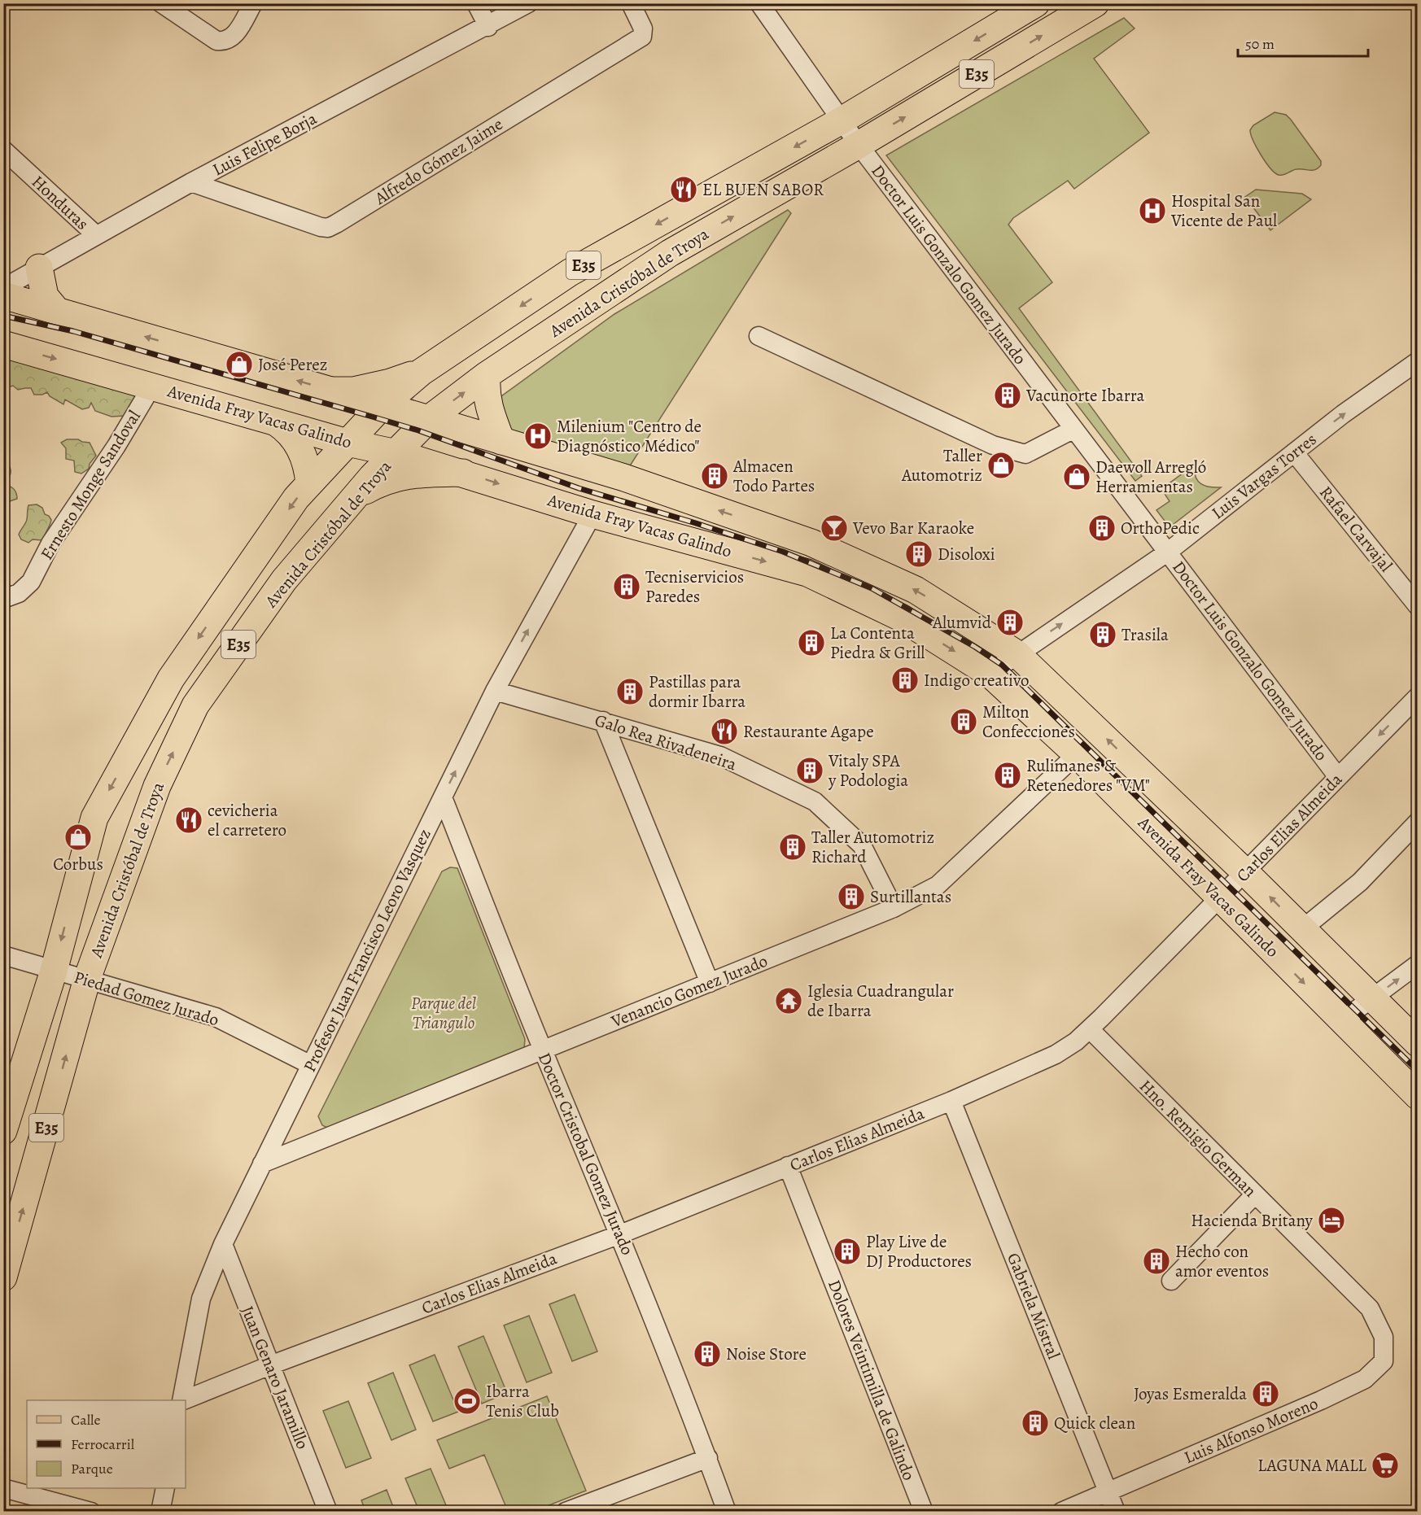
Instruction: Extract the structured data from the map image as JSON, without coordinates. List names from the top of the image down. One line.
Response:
{"streets":{"main road":["E35","Avenida Cristóbal de Troya","Avenida Fray Vacas Galindo"],"street":["Luis Felipe Borja","Alfredo Gómez Jaime","Honduras","Doctor Luis Gonzalo Gomez Jurado","Luis Vargas Torres","Ernesto Monge Sandoval","Rafael Carvajal","Galo Rea Rivadeneira","Carlos Elias Almeida","Profesor Juan Francisco Leoro Vasquez","Venancio Gomez Jurado","Piedad Gomez Jurado","Hno. Remigio German","Doctor Cristobal Gomez Jurado","Gabriela Mistral","Juan Genaro Jaramillo","Dolores Veintimilla de Galindo","Luis Alfonso Moreno"]},"crossings":[["Luis Felipe Borja","Alfredo Gómez Jaime"],["Luis Felipe Borja","Honduras"],["Doctor Luis Gonzalo Gomez Jurado","Avenida Cristóbal de Troya"],["Doctor Luis Gonzalo Gomez Jurado","Luis Vargas Torres"],["Doctor Luis Gonzalo Gomez Jurado","Carlos Elias Almeida"],["Avenida Cristóbal de Troya","Avenida Fray Vacas Galindo"],["Avenida Cristóbal de Troya","Piedad Gomez Jurado"],["Avenida Fray Vacas Galindo","Luis Vargas Torres"],["Avenida Fray Vacas Galindo","Ernesto Monge Sandoval"],["Avenida Fray Vacas Galindo","Carlos Elias Almeida"],["Avenida Fray Vacas Galindo","Profesor Juan Francisco Leoro Vasquez"],["Avenida Fray Vacas Galindo","Venancio Gomez Jurado"],["Luis Vargas Torres","Rafael Carvajal"],["Galo Rea Rivadeneira","Profesor Juan Francisco Leoro Vasquez"],["Galo Rea Rivadeneira","Venancio Gomez Jurado"],["Carlos Elias Almeida","Hno. Remigio German"],["Carlos Elias Almeida","Doctor Cristobal Gomez Jurado"],["Carlos Elias Almeida","Gabriela Mistral"],["Carlos Elias Almeida","Juan Genaro Jaramillo"],["Carlos Elias Almeida","Dolores Veintimilla de Galindo"],["Profesor Juan Francisco Leoro Vasquez","Venancio Gomez Jurado"],["Profesor Juan Francisco Leoro Vasquez","Piedad Gomez Jurado"],["Profesor Juan Francisco Leoro Vasquez","Doctor Cristobal Gomez Jurado"],["Profesor Juan Francisco Leoro Vasquez","Juan Genaro Jaramillo"],["Venancio Gomez Jurado","Doctor Cristobal Gomez Jurado"],["Hno. Remigio German","Luis Alfonso Moreno"],["Gabriela Mistral","Luis Alfonso Moreno"]],"one_way":["Luis Vargas Torres"],"parks":["Parque del Triangulo"],"places":{"restaurant":["EL BUEN SABOR","Restaurante Agape","cevicheria el carretero"],"hospital":["Hospital San Vicente de Paul","Milenium \"Centro de Diagnóstico Médico\""],"shop":["José Perez","Taller Automotriz","Daewoll Arregló Herramientas","Corbus"],"building":["Vacunorte Ibarra","Almacen Todo Partes","OrthoPedic","Disoloxi","Tecniservicios Paredes","Alumvid","Trasila","La Contenta Piedra & Grill","Indigo creativo","Pastillas para dormir Ibarra","Milton Confecciones","Vitaly SPA y Podologia","Rulimanes & Retenedores \"VM\"","Taller Automotriz Richard","Surtillantas","Play Live de DJ Productores","Hecho con amor eventos","Noise Store","Joyas Esmeralda","Quick clean"],"bar":["Vevo Bar Karaoke"],"temple":["Iglesia Cuadrangular de Ibarra"],"hotel":["Hacienda Britany"],"sports":["Ibarra Tenis Club"],"supermarket":["LAGUNA MALL"]},"legend":["Calle","Ferrocarril","Parque"],"scale_bar":"50 m"}
